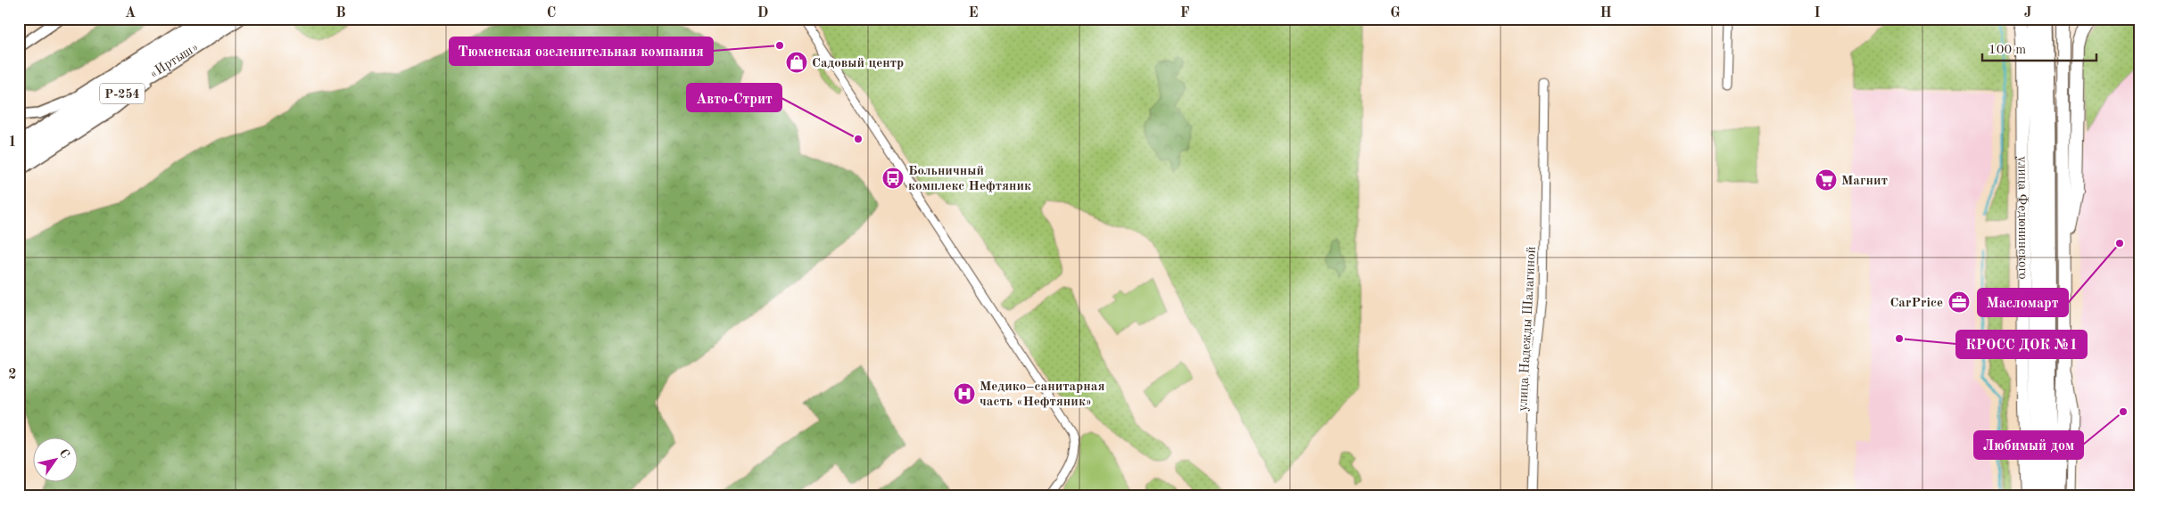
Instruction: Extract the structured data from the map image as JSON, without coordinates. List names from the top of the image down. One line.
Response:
{"streets":{"highway":["«Иртыш»","Р-254","улица Федюнинского"],"street":["улица Надежды Шалагиной"]},"places":{"other":["Тюменская озеленительная компания","Авто-Стрит","Масломарт","КРОСС ДОК №1","Любимый дом"],"shop":["Садовый центр"],"bus stop":["Больничный комплекс Нефтяник"],"supermarket":["Магнит"],"office":["CarPrice"],"hospital":["Медико–санитарная часть «Нефтяник»"]},"scale_bar":"100 m","north":"top right","grid":{"columns":["A","B","C","D","E","F","G","H","I","J"],"rows":["1","2"]}}
